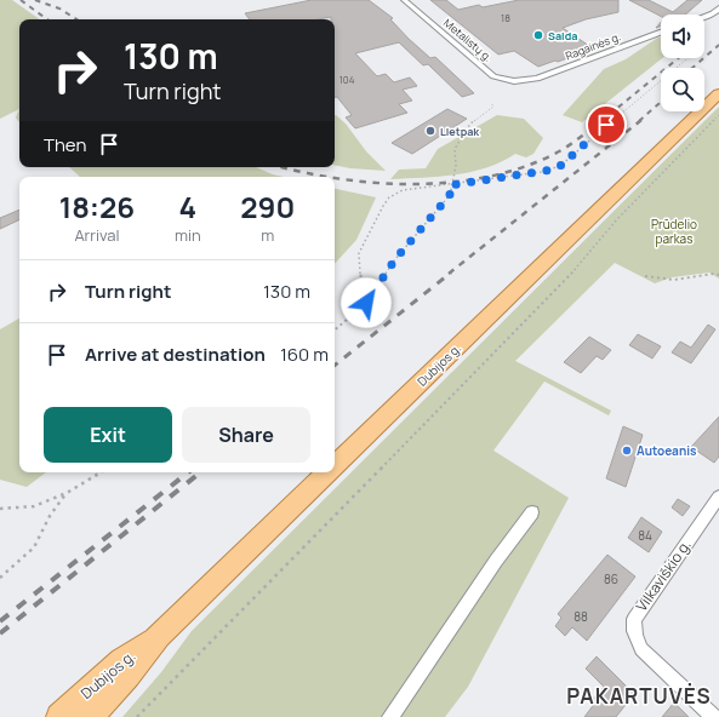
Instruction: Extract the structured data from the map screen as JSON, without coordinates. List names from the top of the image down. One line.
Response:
{"streets":{"main road":["Dubijos g."],"street":["Metalistų g.","Ragainės g.","Vilkaviškio g."]},"crossings":[["Metalistų g.","Ragainės g."]],"districts":["PAKARTUVĖS"],"parks":["Prūdelio parkas"],"places":["Salda","Lietpak","Autoeanis"],"house_numbers":["18","104","84","86","88"],"page":{"turn":["130 m","Turn right"],"then":"Then","eta":["18:26","Arrival","4","min","290","m"],"list":[{"name":"Turn right","value":"130 m"},{"name":"Arrive at destination","value":"160 m"}],"buttons":["Exit","Share"]}}
